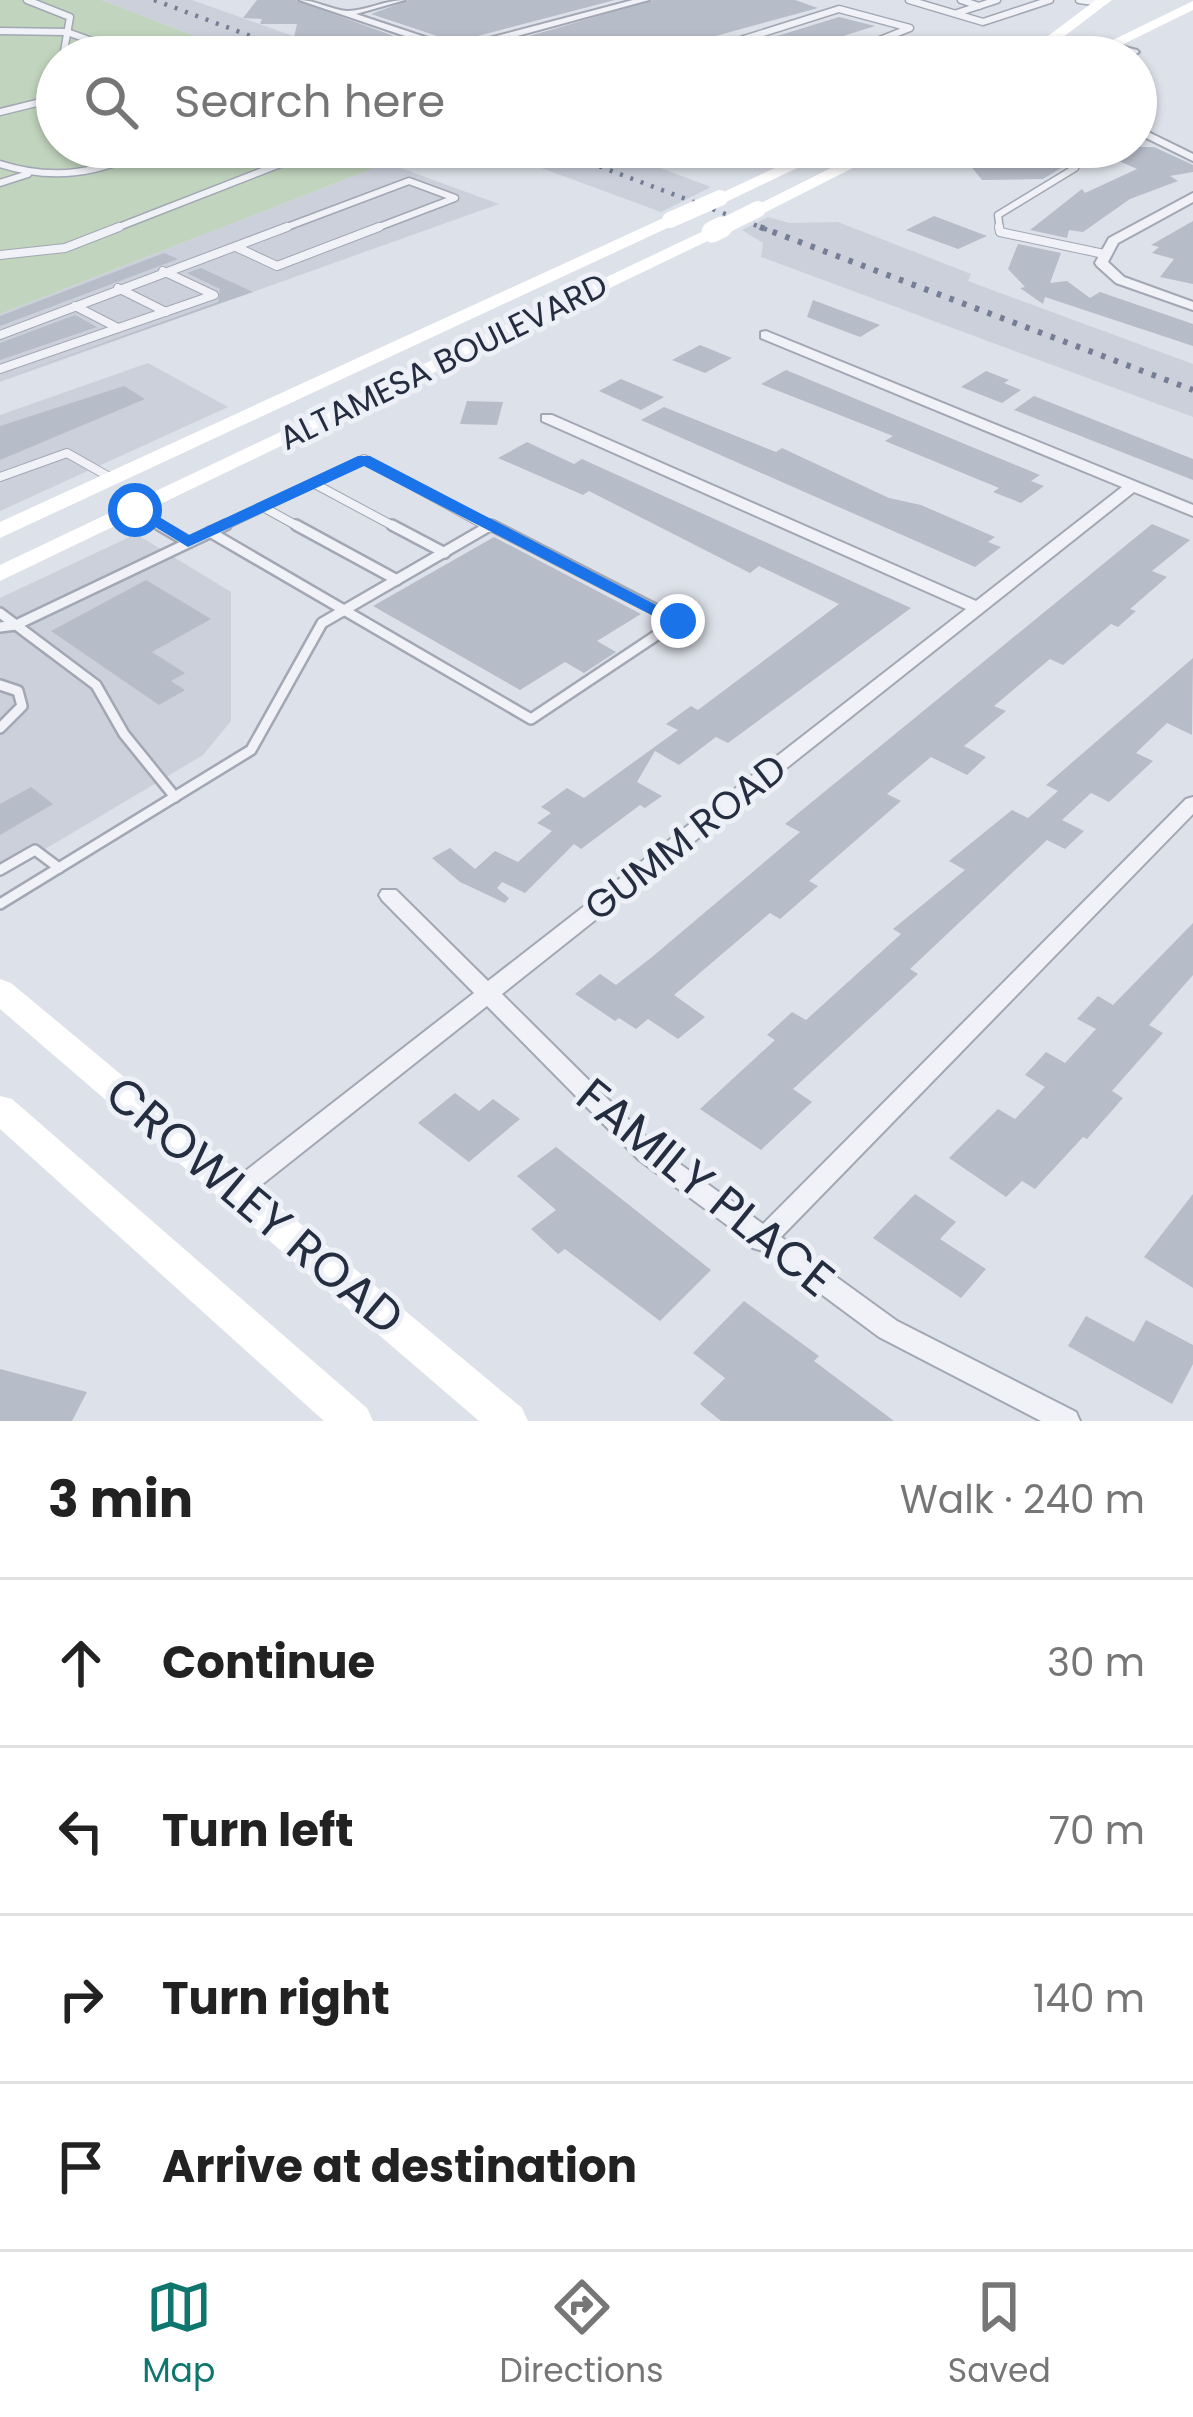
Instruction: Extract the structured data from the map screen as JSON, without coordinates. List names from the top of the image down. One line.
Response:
{"streets":{"main road":["ALTAMESA BOULEVARD","CROWLEY ROAD"],"street":["GUMM ROAD","FAMILY PLACE"]},"crossings":[["GUMM ROAD","FAMILY PLACE"],["GUMM ROAD","CROWLEY ROAD"]],"page":{"search":"Search here","heading":["3 min","Walk · 240 m"],"list":[["Continue","30 m"],["Turn left","70 m"],["Turn right","140 m"],"Arrive at destination"],"nav":["Map","Directions","Saved"]}}
